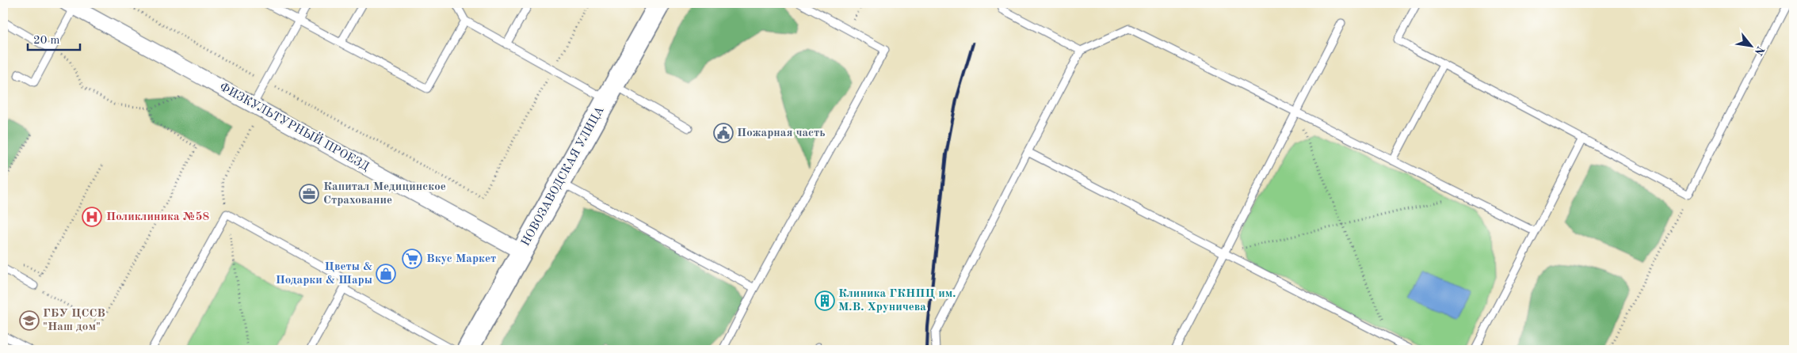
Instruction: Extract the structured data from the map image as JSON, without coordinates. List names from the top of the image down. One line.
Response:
{"streets":{"street":["ФИЗКУЛЬТУРНЫЙ ПРОЕЗД","НОВОЗАВОДСКАЯ УЛИЦА"]},"crossings":[["ФИЗКУЛЬТУРНЫЙ ПРОЕЗД","НОВОЗАВОДСКАЯ УЛИЦА"]],"places":{"public building":["Пожарная часть"],"office":["Капитал Медицинское Страхование"],"hospital":["Поликлиника №58"],"supermarket":["Вкус Маркет"],"shop":["Цветы & Подарки & Шары"],"building":["Клиника ГКНПЦ им. М.В. Хруничева"],"school or university":["ГБУ ЦССВ \"Наш дом\""]},"scale_bar":"20 m","north":"bottom right"}
